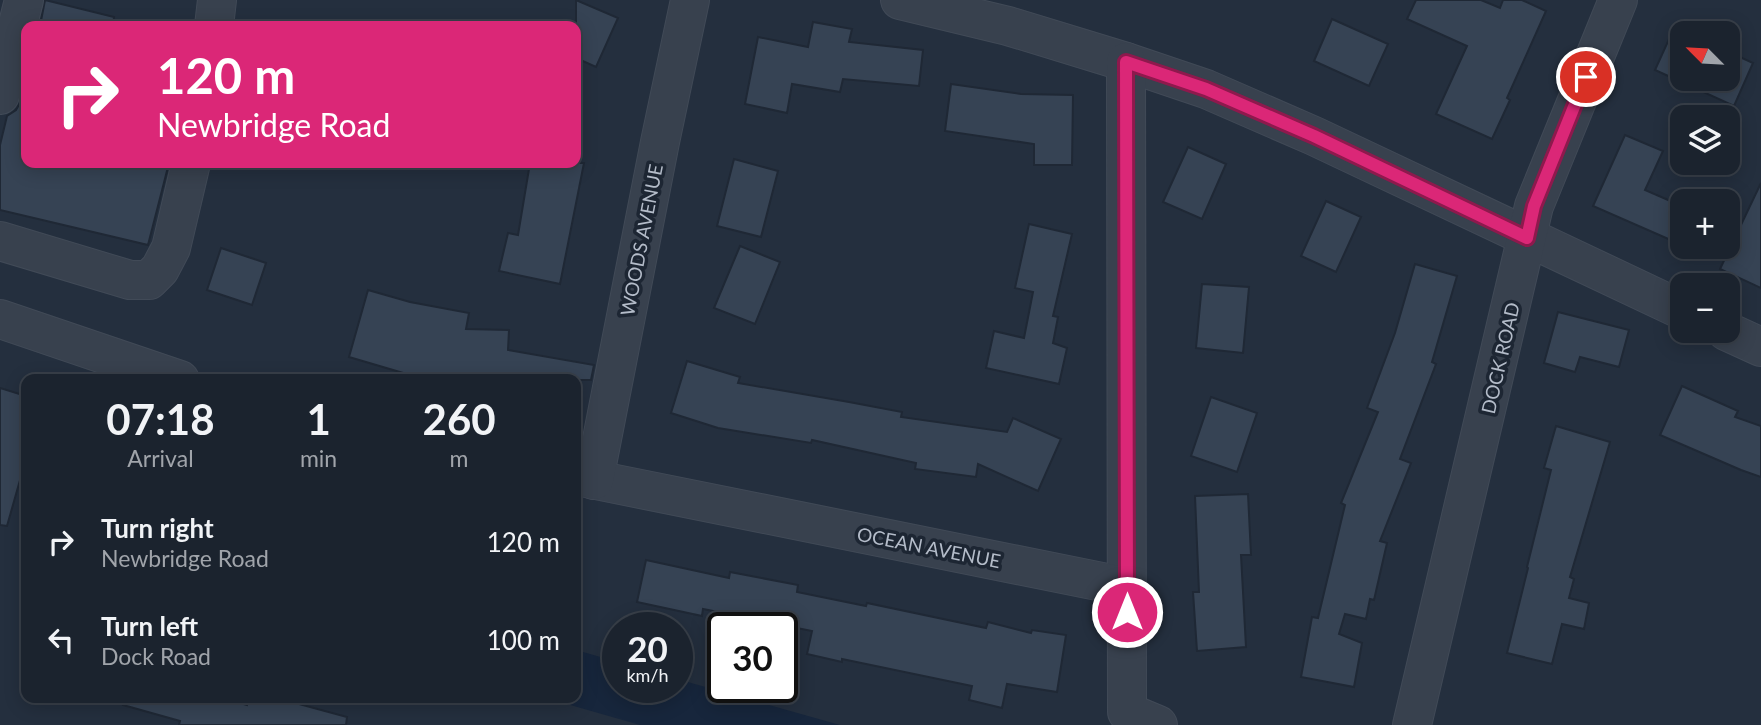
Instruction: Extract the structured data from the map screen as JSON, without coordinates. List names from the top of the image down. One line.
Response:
{"streets":{"street":["WOODS AVENUE","DOCK ROAD","OCEAN AVENUE"]},"crossings":[["WOODS AVENUE","OCEAN AVENUE"]],"north":"top left","page":{"map_buttons":["+","−"],"turn":["120 m","Newbridge Road"],"eta":["07:18","Arrival","1","min","260","m"],"list":[{"name":"Turn right","note":"Newbridge Road","value":"120 m"},{"name":"Turn left","note":"Dock Road","value":"100 m"}],"speed":"20 km/h","limit":"30"}}
